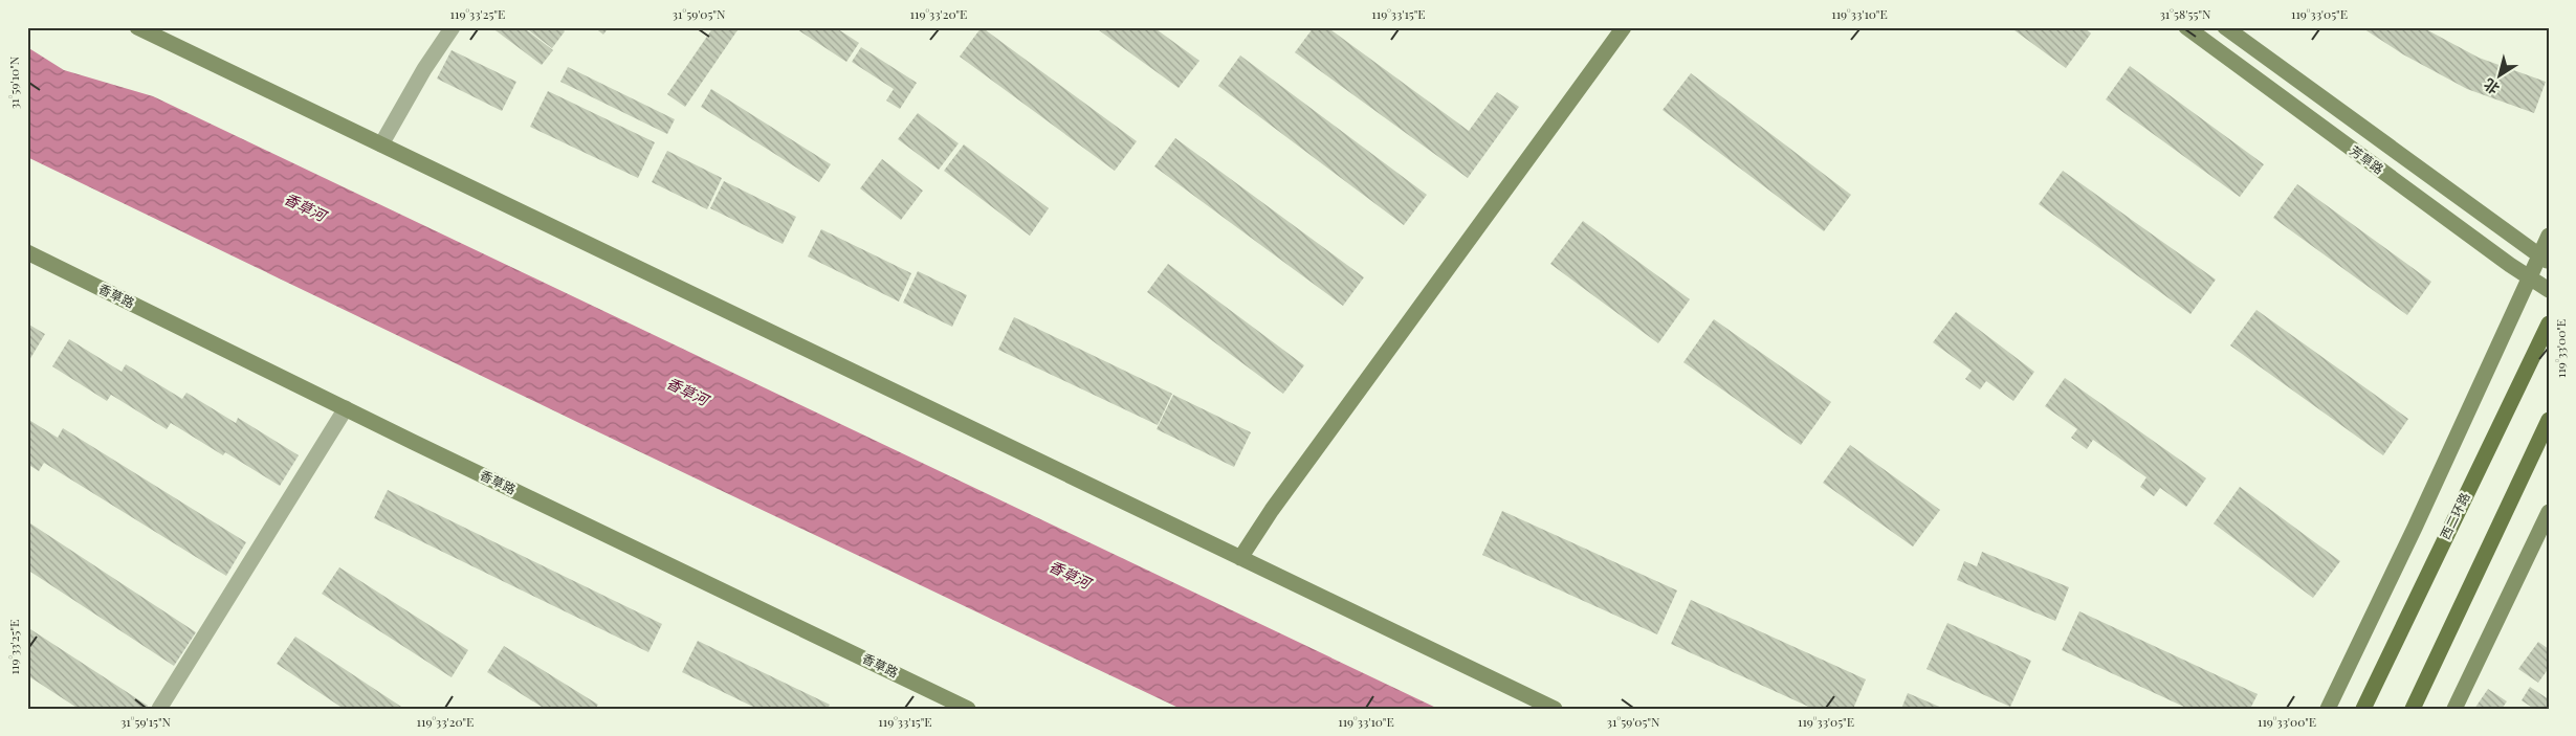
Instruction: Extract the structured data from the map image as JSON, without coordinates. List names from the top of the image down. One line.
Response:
{"streets":{"main road":["西二环路"],"street":["芳草路","香草路"]},"water":["香草河"],"north":"bottom left","coordinates":["119°33'25\"E","31°59'05\"N","119°33'20\"E","119°33'15\"E","119°33'10\"E","31°58'55\"N","119°33'05\"E","31°59'10\"N","119°33'00\"E","31°59'15\"N"]}
